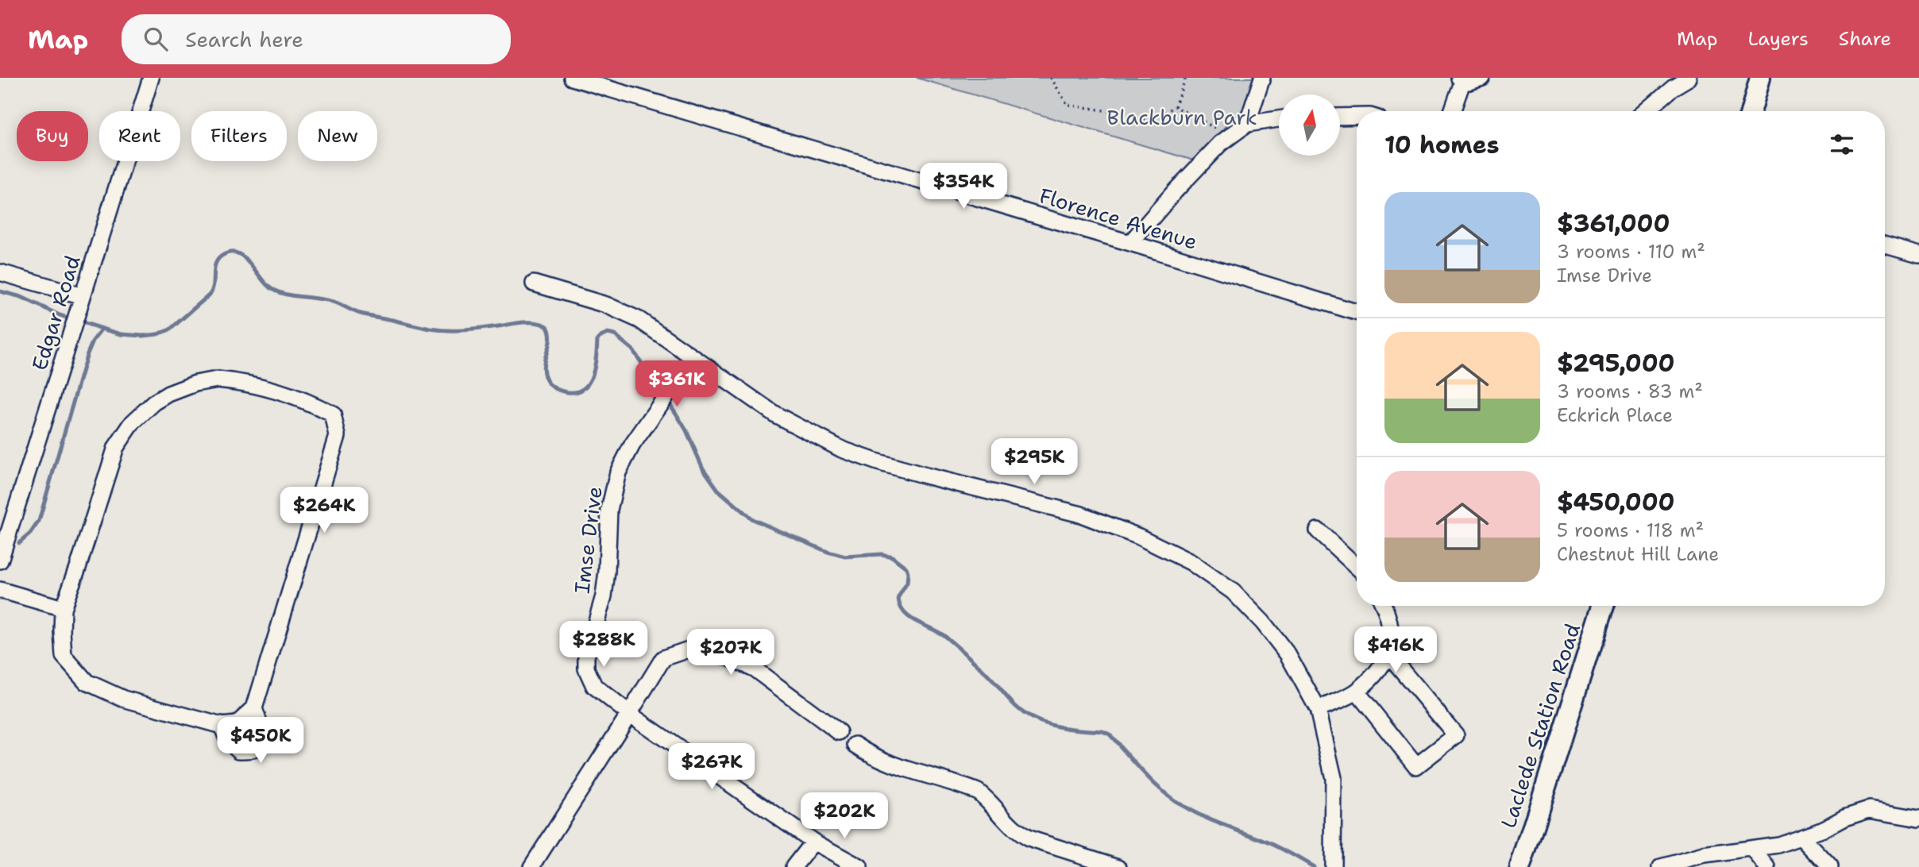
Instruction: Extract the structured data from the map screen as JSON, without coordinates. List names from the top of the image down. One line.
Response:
{"streets":{"main road":["Laclede Station Road"],"street":["Florence Avenue","Edgar Road","Imse Drive"]},"parks":["Blackburn Park"],"north":"top","page":{"header":"Map","search":"Search here","nav":["Map","Layers","Share"],"chip":["Buy","Rent","Filters","New"],"heading":"10 homes","price":["$354K","$361K","$295K","$264K","$288K","$416K","$207K","$450K","$267K","$202K"],"list":[{"name":"$361,000","note":"3 rooms · 110 m² · Imse Drive"},{"name":"$295,000","note":"3 rooms · 83 m² · Eckrich Place"},{"name":"$450,000","note":"5 rooms · 118 m² · Chestnut Hill Lane"}]}}
